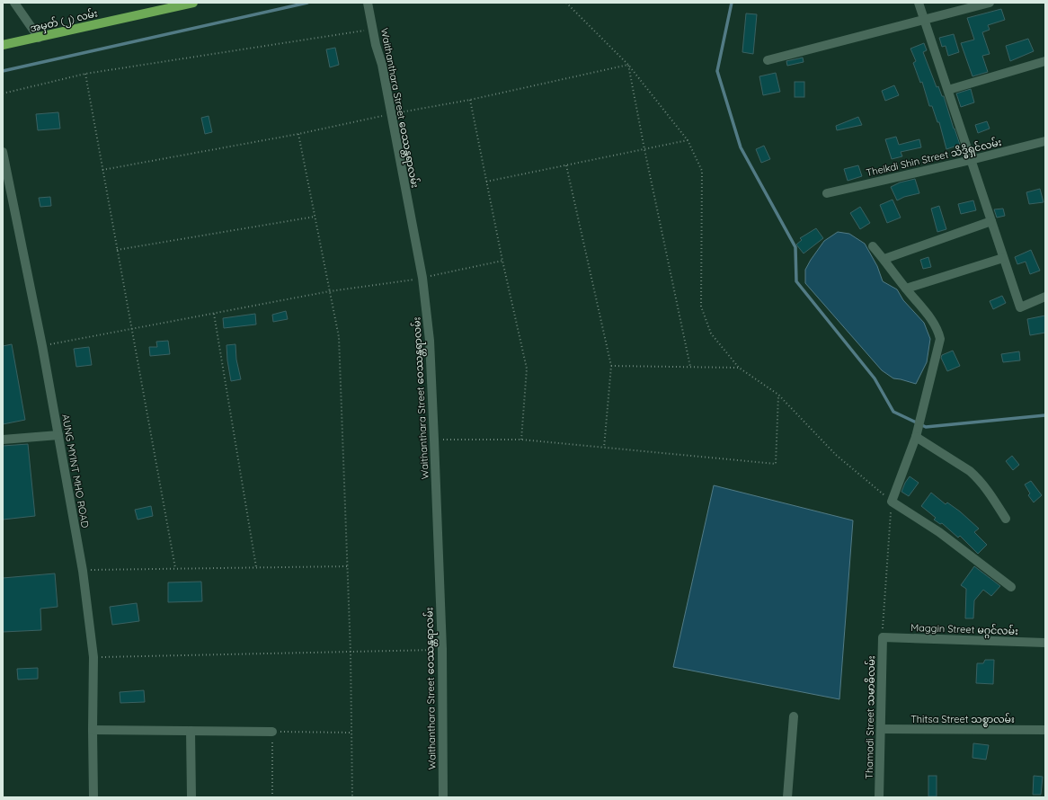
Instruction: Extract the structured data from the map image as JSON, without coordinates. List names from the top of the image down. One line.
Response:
{"streets":{"main road":["အမှတ် (၂) လမ်း"],"street":["Waithanthara Street ဝေဿန္တရာလမ်း","Theikdi Shin Street သိဒ္ဓိရှင်လမ်း","AUNG MYINT MHO ROAD","Maggin Street မဂ္ဂင်လမ်း","Thamadi Street သမာဓိလမ်း","Thitsa Street သစ္စာလမ်း"]},"crossings":[["Maggin Street မဂ္ဂင်လမ်း","Thamadi Street သမာဓိလမ်း"],["Thamadi Street သမာဓိလမ်း","Thitsa Street သစ္စာလမ်း"]]}
